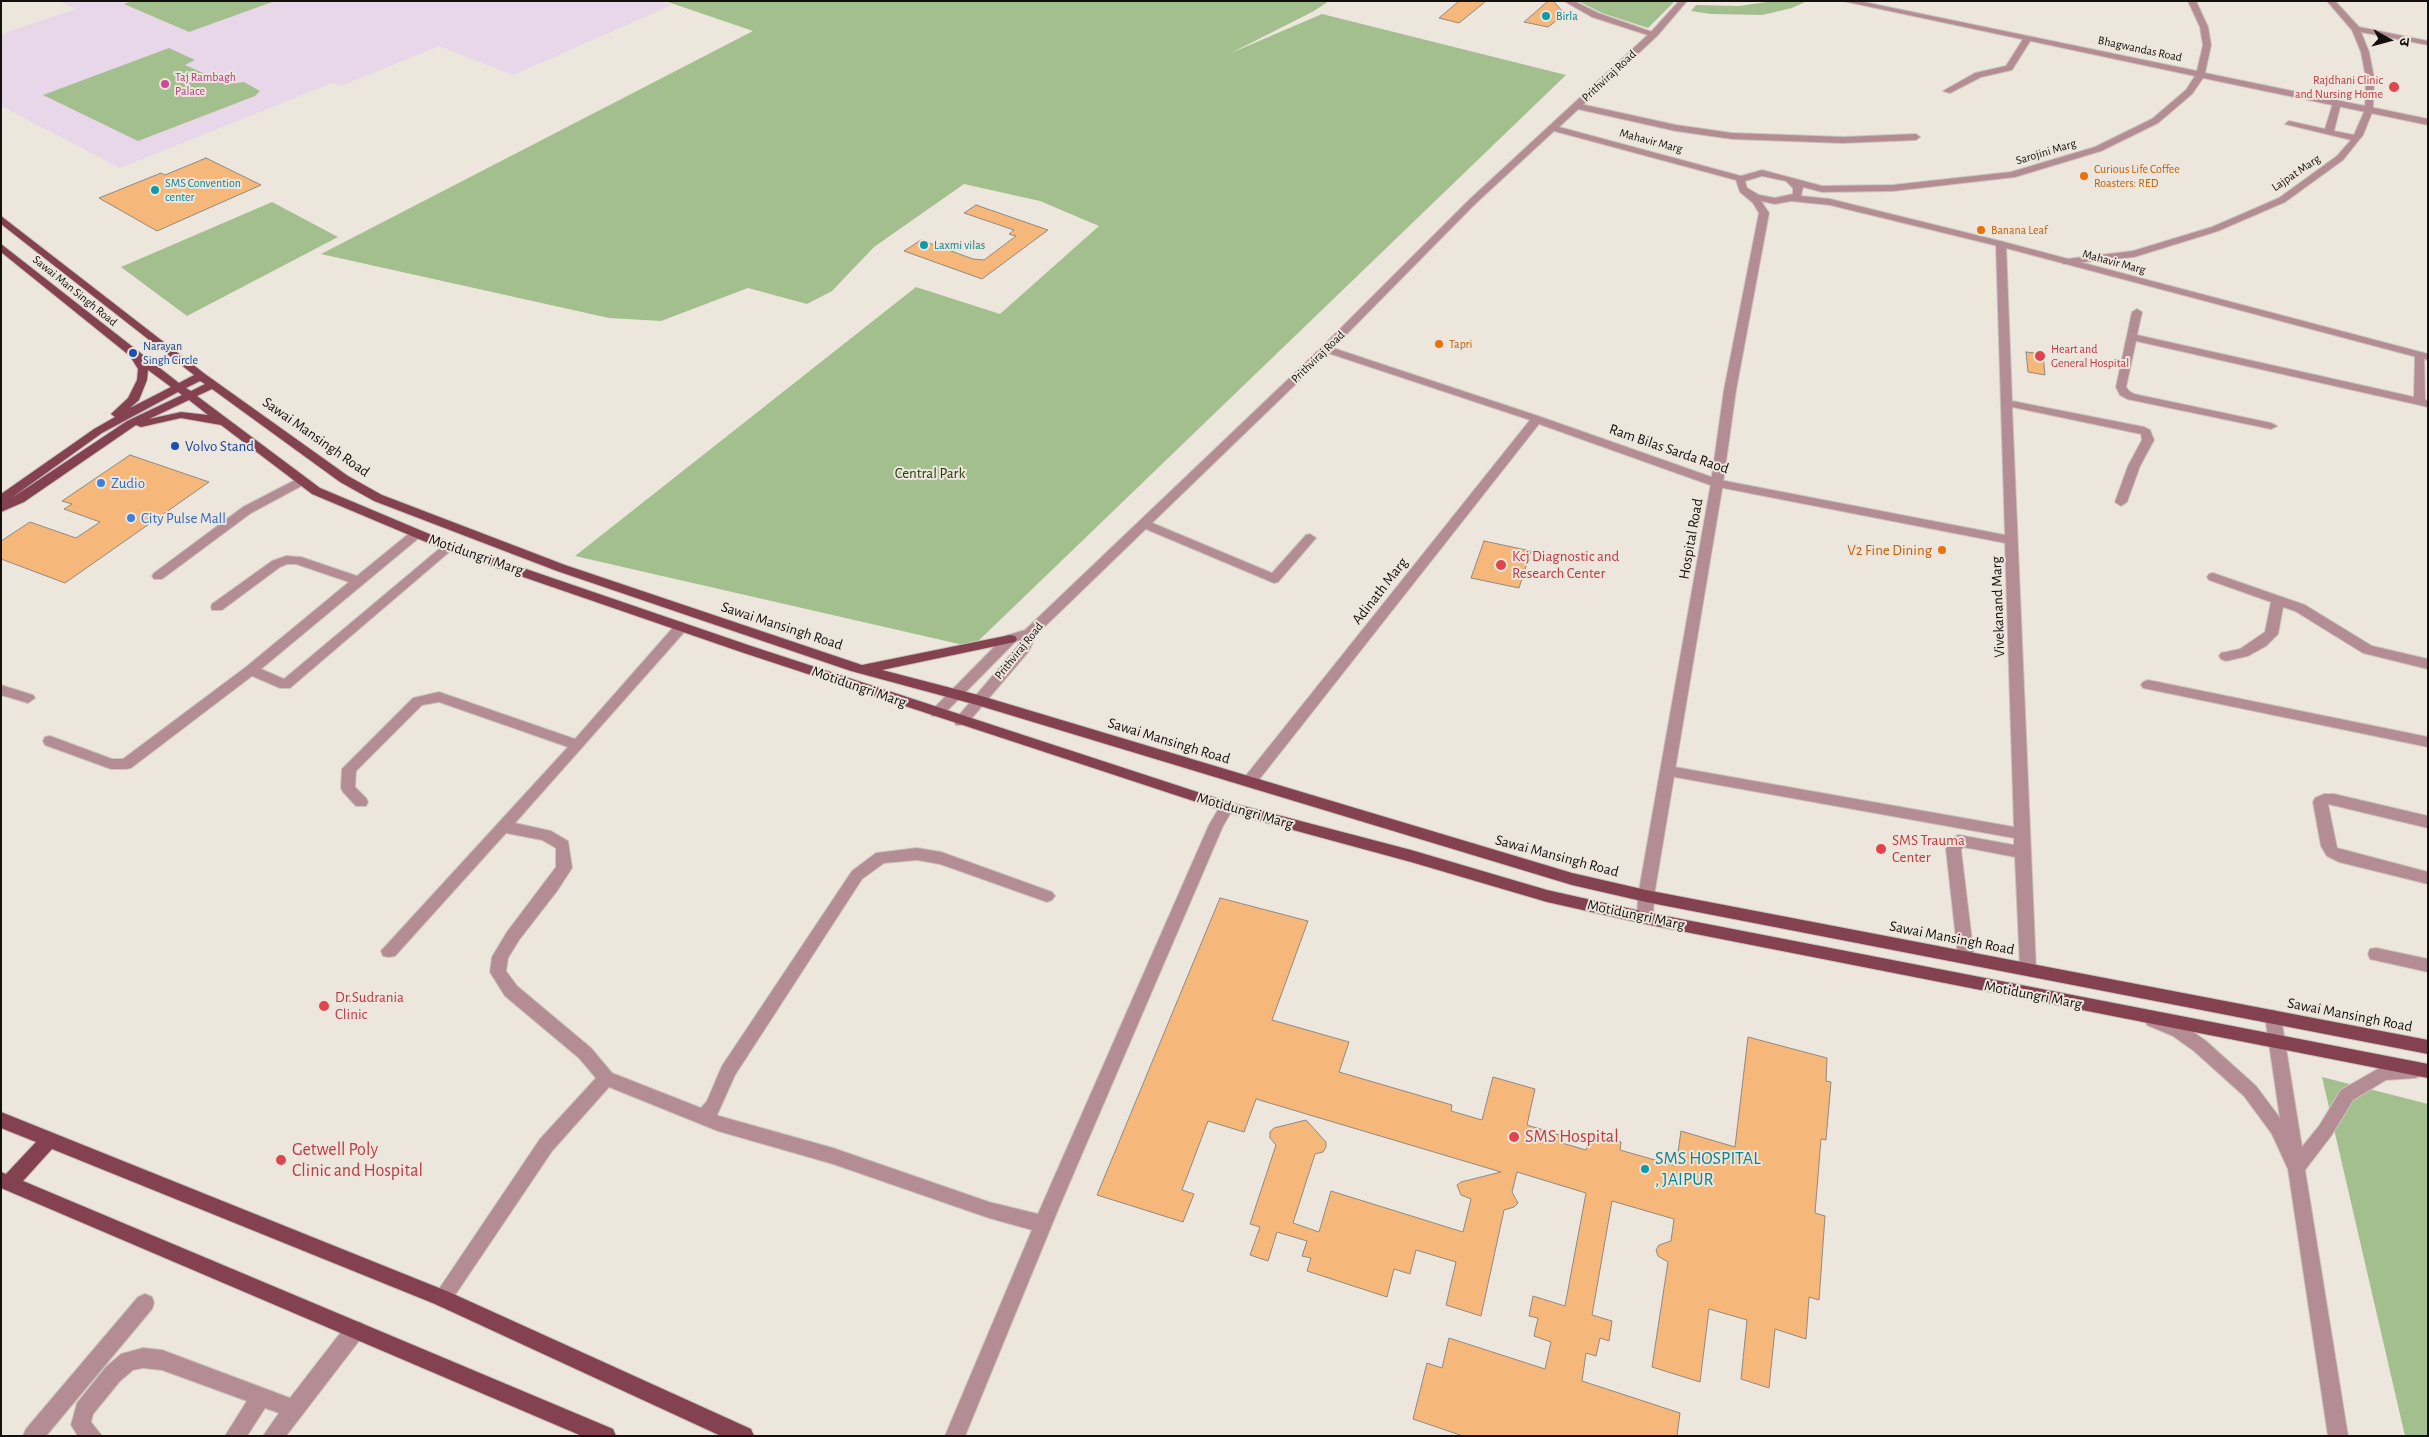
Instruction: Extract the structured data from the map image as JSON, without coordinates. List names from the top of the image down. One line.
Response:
{"streets":{"main road":["Sawai Man Singh Road","Sawai Mansingh Road","Motidungri Marg"],"street":["Bhagwandas Road","Prithviraj Road","Mahavir Marg","Sarojini Marg","Lajpat Marg","Ram Bilas Sarda Raod","Hospital Road","Adinath Marg","Vivekanand Marg"]},"crossings":[["Bhagwandas Road","Sarojini Marg"],["Bhagwandas Road","Lajpat Marg"],["Prithviraj Road","Mahavir Marg"],["Prithviraj Road","Sawai Mansingh Road"],["Prithviraj Road","Ram Bilas Sarda Raod"],["Prithviraj Road","Motidungri Marg"],["Mahavir Marg","Sarojini Marg"],["Mahavir Marg","Lajpat Marg"],["Mahavir Marg","Vivekanand Marg"],["Sawai Man Singh Road","Motidungri Marg"],["Sawai Mansingh Road","Hospital Road"],["Sawai Mansingh Road","Adinath Marg"],["Sawai Mansingh Road","Vivekanand Marg"],["Ram Bilas Sarda Raod","Hospital Road"],["Ram Bilas Sarda Raod","Adinath Marg"],["Ram Bilas Sarda Raod","Vivekanand Marg"],["Hospital Road","Motidungri Marg"]],"parks":["Central Park"],"places":["Birla","Taj Rambagh Palace","Rajdhani Clinic and Nursing Home","Curious Life Coffee Roasters: RED","SMS Convention center","Banana Leaf","Laxmi vilas","Tapri","Narayan Singh Circle","Heart and General Hospital","Volvo Stand","Zudio","City Pulse Mall","V2 Fine Dining","Kcj Diagnostic and Research Center","SMS Trauma Center","Dr.Sudrania Clinic","SMS Hospital","Getwell Poly Clinic and Hospital","SMS HOSPITAL , JAIPUR"],"north":"right"}
